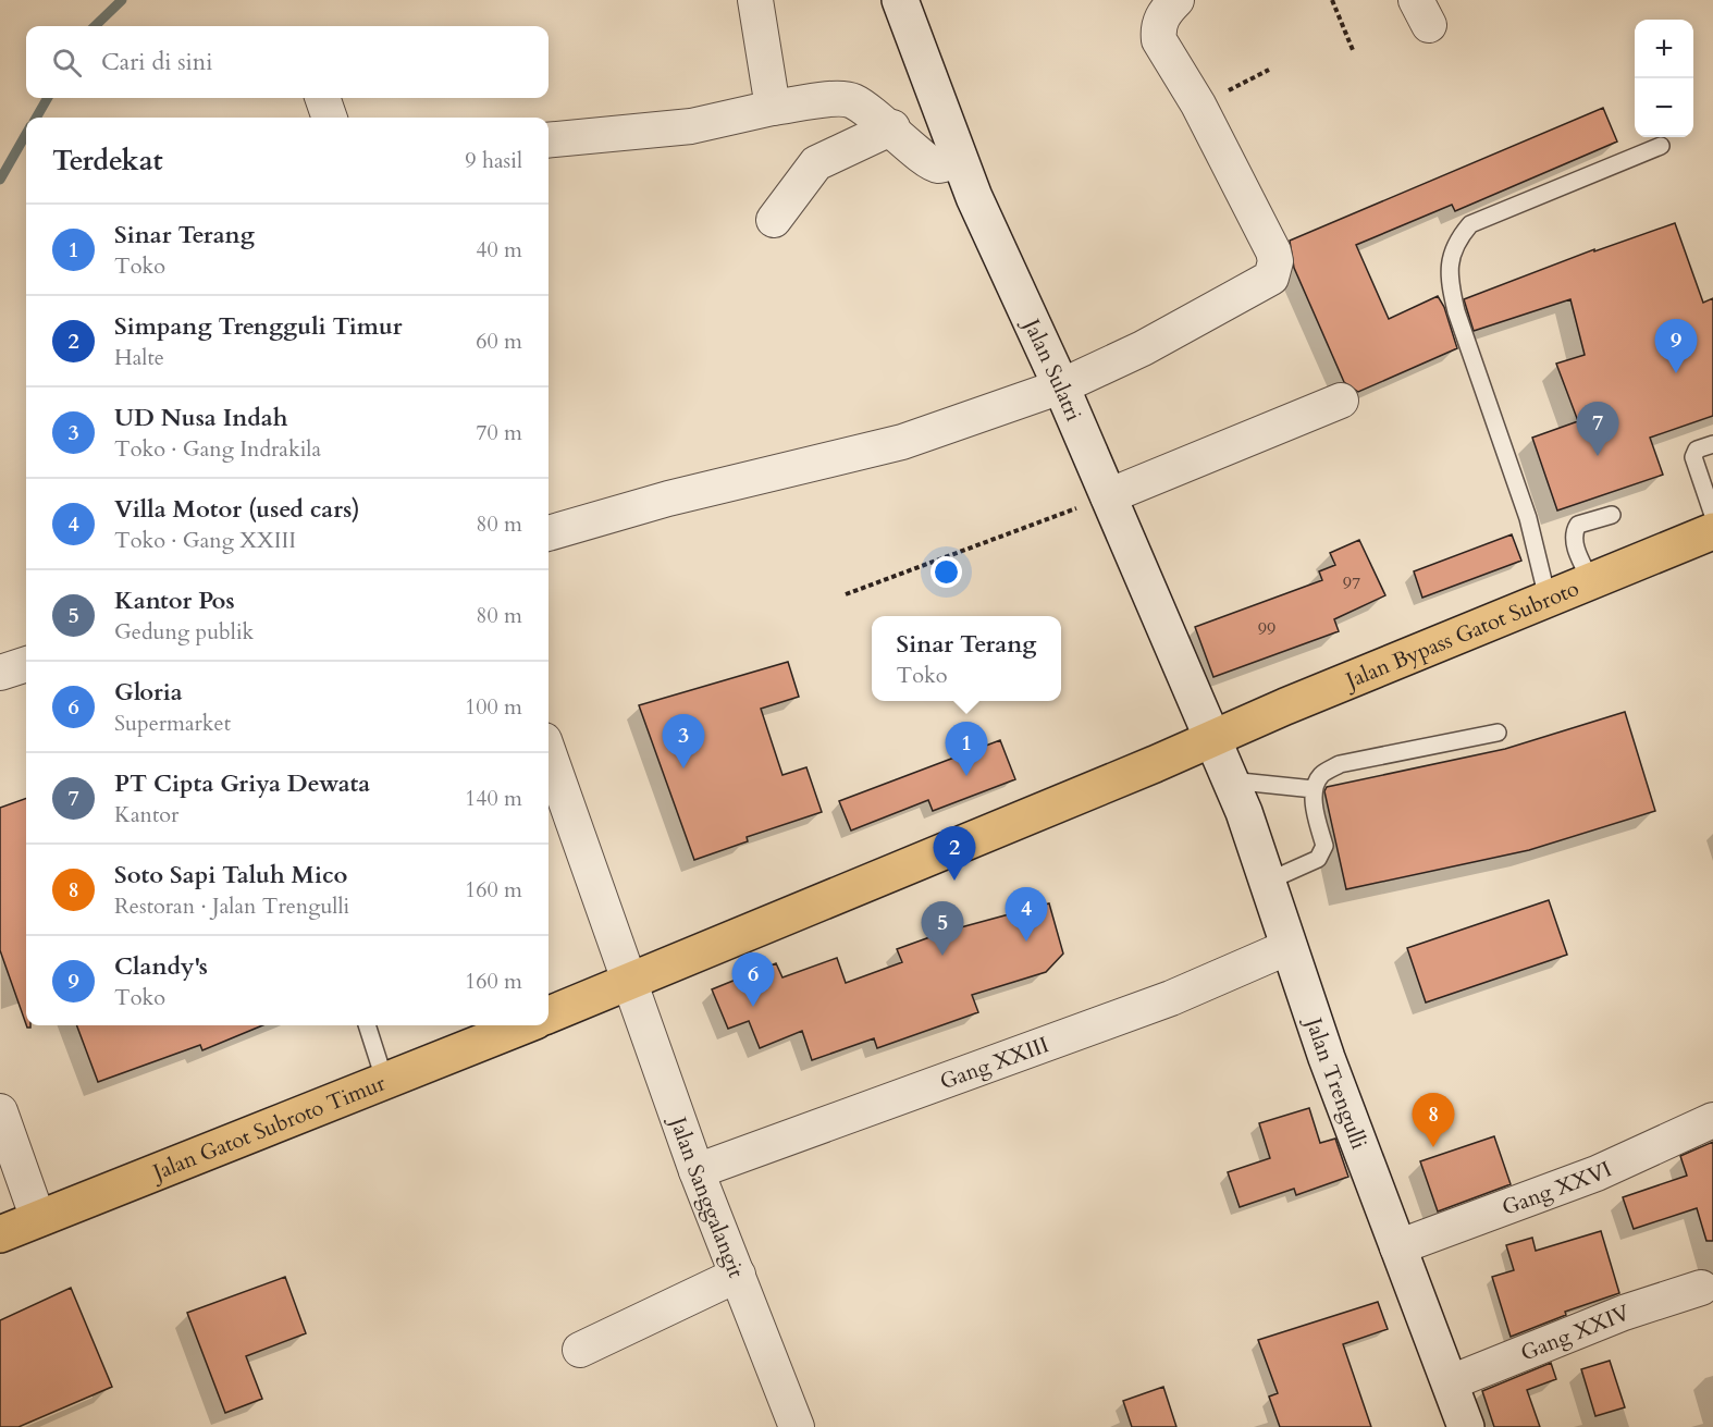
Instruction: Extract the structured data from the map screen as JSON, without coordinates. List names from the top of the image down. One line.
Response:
{"streets":{"highway":["Jalan Bypass Gatot Subroto","Jalan Gatot Subroto Timur"],"main road":["Jalan Sulatri","Jalan Trengulli"],"street":["Gang XXIII","Gang XXVI","Jalan Sanggalangit","Gang XXIV"]},"crossings":[["Jalan Sulatri","Jalan Bypass Gatot Subroto"],["Jalan Sulatri","Jalan Trengulli"],["Jalan Bypass Gatot Subroto","Jalan Trengulli"],["Gang XXIII","Jalan Trengulli"],["Gang XXIII","Jalan Sanggalangit"],["Jalan Trengulli","Gang XXVI"],["Jalan Trengulli","Gang XXIV"]],"house_numbers":["97","99"],"page":{"map_buttons":["+","−"],"search":"Cari di sini","heading":["Terdekat","9 hasil"],"list":[{"mark":"1","name":"Sinar Terang","note":"Toko","value":"40 m"},{"mark":"2","name":"Simpang Trengguli Timur","note":"Halte","value":"60 m"},{"mark":"3","name":"UD Nusa Indah","note":"Toko · Gang Indrakila","value":"70 m"},{"mark":"4","name":"Villa Motor (used cars)","note":"Toko · Gang XXIII","value":"80 m"},{"mark":"5","name":"Kantor Pos","note":"Gedung publik","value":"80 m"},{"mark":"6","name":"Gloria","note":"Supermarket","value":"100 m"},{"mark":"7","name":"PT Cipta Griya Dewata","note":"Kantor","value":"140 m"},{"mark":"8","name":"Soto Sapi Taluh Mico","note":"Restoran · Jalan Trengulli","value":"160 m"},{"mark":"9","name":"Clandy's","note":"Toko","value":"160 m"}],"pins":["9","7","3","1","2","4","5","6","8"],"popup":["Sinar Terang","Toko"]}}
